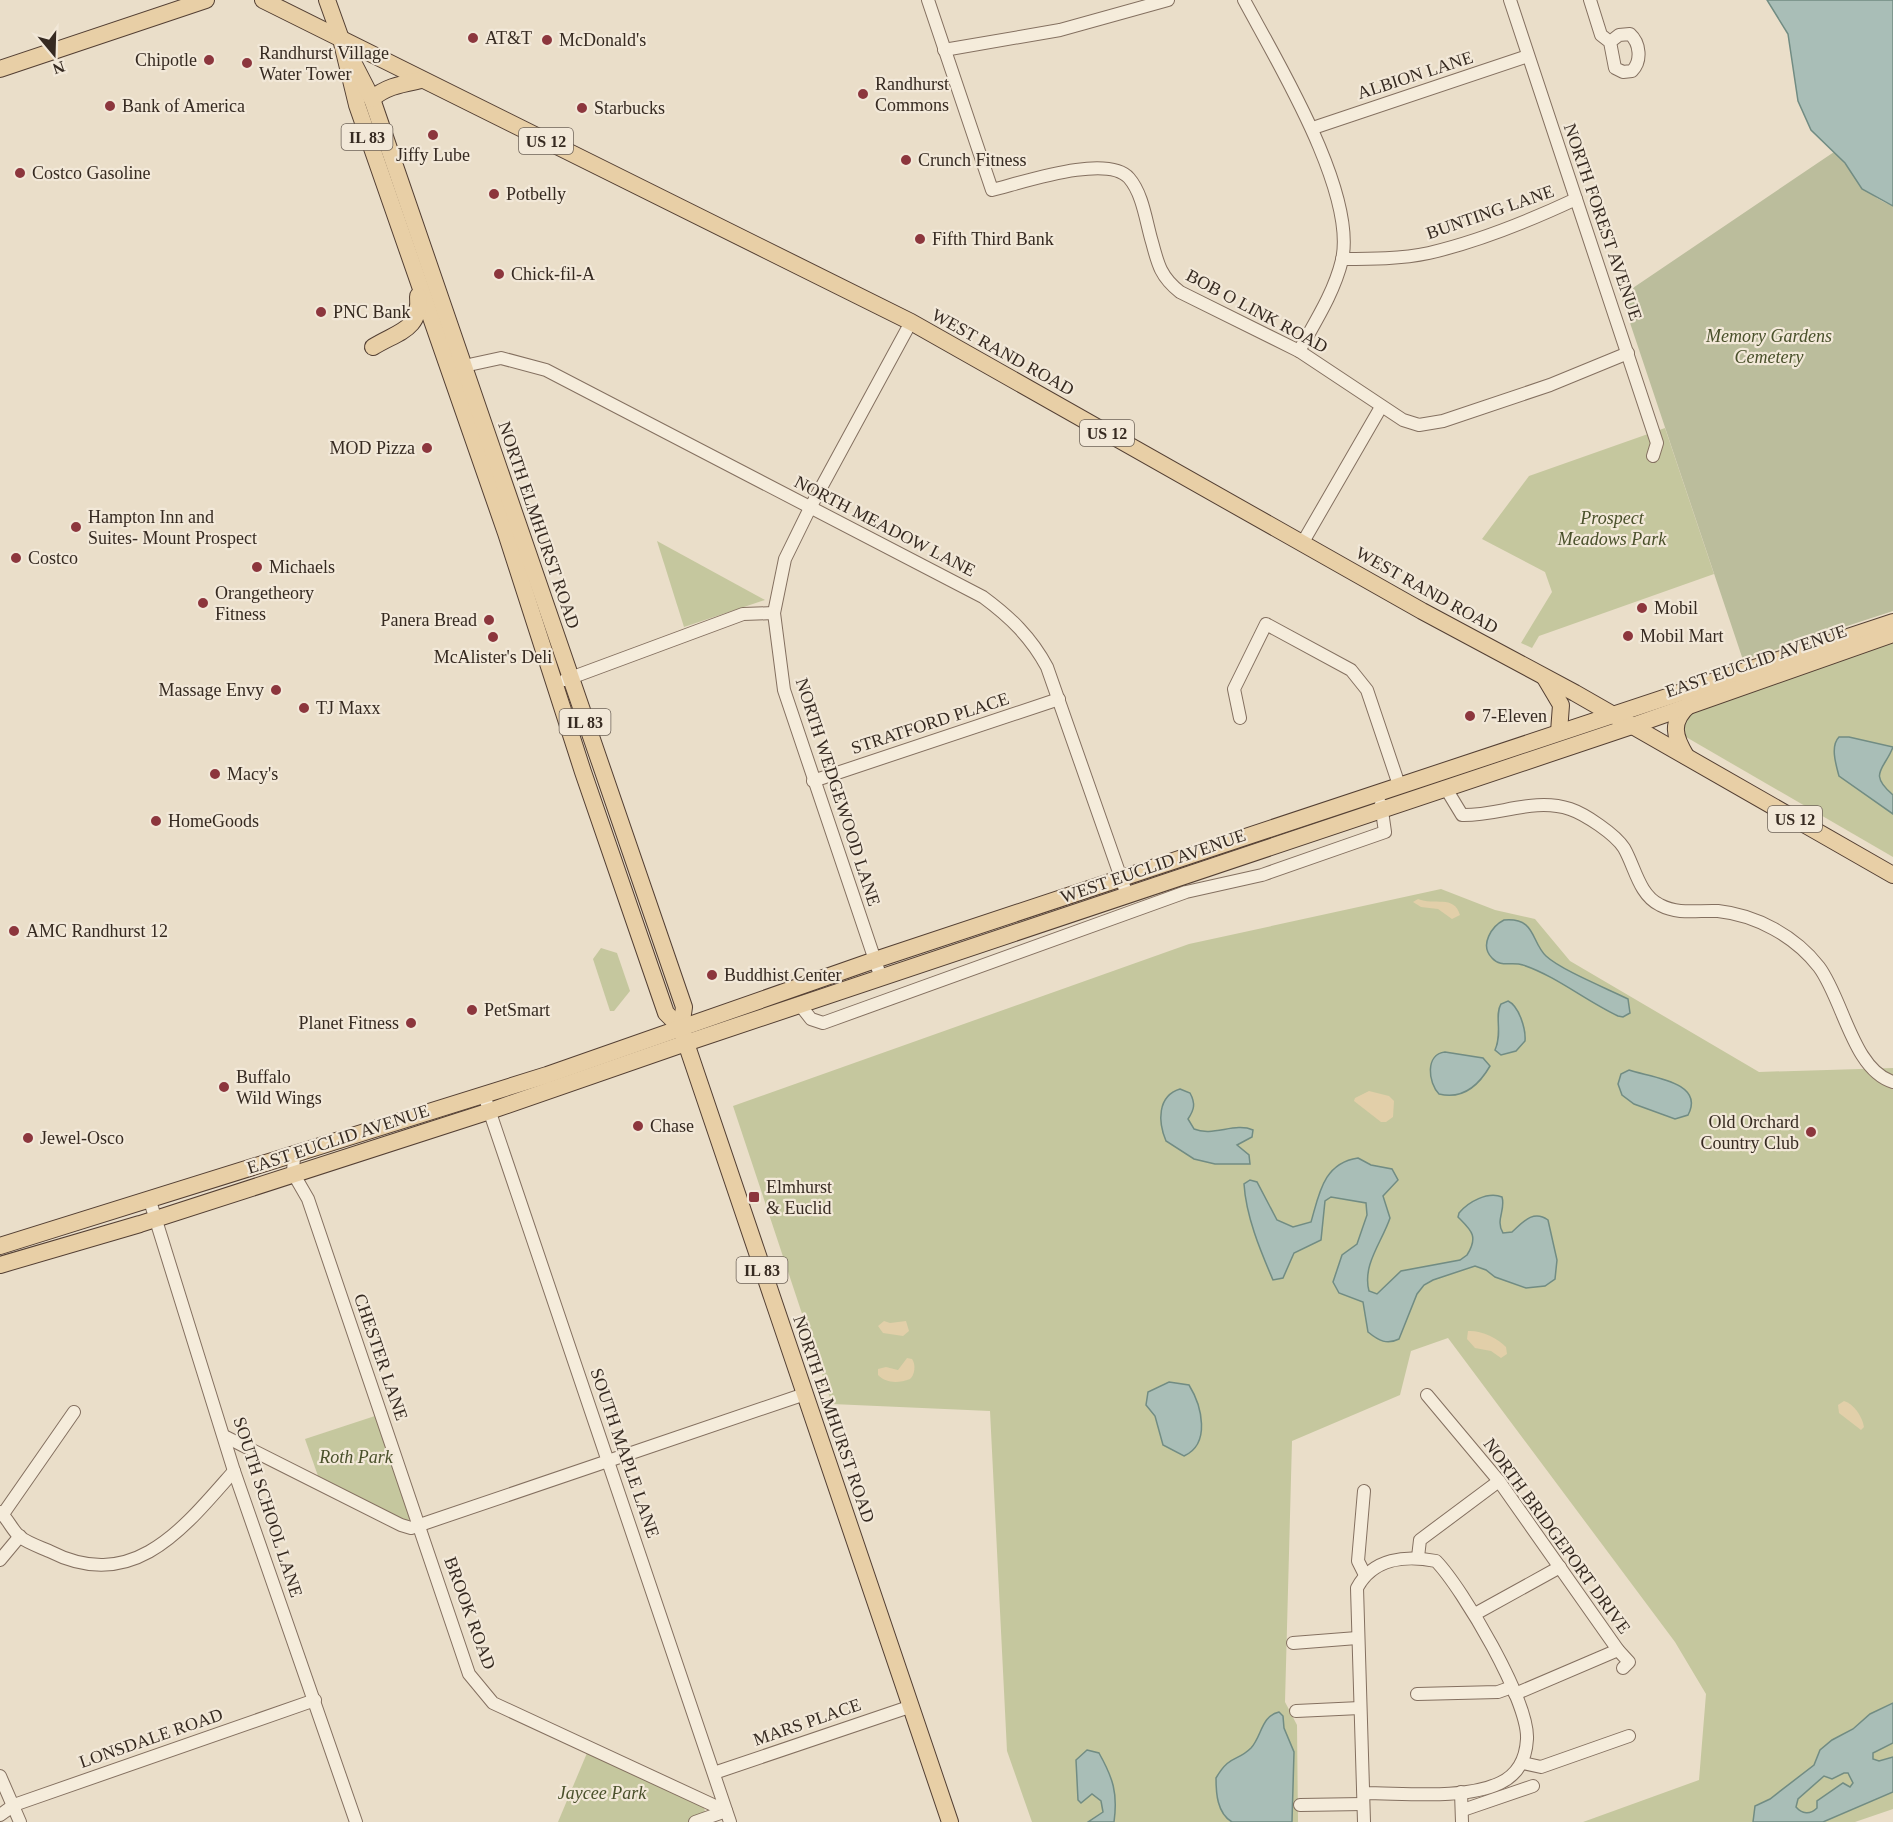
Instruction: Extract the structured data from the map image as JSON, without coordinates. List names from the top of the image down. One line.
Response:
{"streets":{"main road":["IL 83","US 12","WEST RAND ROAD","NORTH ELMHURST ROAD","EAST EUCLID AVENUE","WEST EUCLID AVENUE"],"street":["ALBION LANE","BUNTING LANE","NORTH FOREST AVENUE","BOB O LINK ROAD","NORTH MEADOW LANE","STRATFORD PLACE","NORTH WEDGEWOOD LANE","CHESTER LANE","SOUTH MAPLE LANE","SOUTH SCHOOL LANE","NORTH BRIDGEPORT DRIVE","BROOK ROAD","MARS PLACE","LONSDALE ROAD"]},"crossings":[["ALBION LANE","NORTH FOREST AVENUE"],["US 12","WEST RAND ROAD"],["US 12","NORTH ELMHURST ROAD"],["US 12","EAST EUCLID AVENUE"],["US 12","WEST EUCLID AVENUE"],["BUNTING LANE","NORTH FOREST AVENUE"],["NORTH FOREST AVENUE","BOB O LINK ROAD"],["WEST RAND ROAD","NORTH ELMHURST ROAD"],["WEST RAND ROAD","EAST EUCLID AVENUE"],["WEST RAND ROAD","NORTH WEDGEWOOD LANE"],["WEST RAND ROAD","WEST EUCLID AVENUE"],["NORTH ELMHURST ROAD","NORTH MEADOW LANE"],["NORTH ELMHURST ROAD","EAST EUCLID AVENUE"],["NORTH ELMHURST ROAD","WEST EUCLID AVENUE"],["NORTH ELMHURST ROAD","MARS PLACE"],["NORTH MEADOW LANE","STRATFORD PLACE"],["NORTH MEADOW LANE","NORTH WEDGEWOOD LANE"],["NORTH MEADOW LANE","WEST EUCLID AVENUE"],["EAST EUCLID AVENUE","WEST EUCLID AVENUE"],["EAST EUCLID AVENUE","CHESTER LANE"],["EAST EUCLID AVENUE","SOUTH MAPLE LANE"],["EAST EUCLID AVENUE","SOUTH SCHOOL LANE"],["STRATFORD PLACE","NORTH WEDGEWOOD LANE"],["NORTH WEDGEWOOD LANE","WEST EUCLID AVENUE"],["CHESTER LANE","BROOK ROAD"],["SOUTH MAPLE LANE","BROOK ROAD"],["SOUTH MAPLE LANE","MARS PLACE"],["SOUTH SCHOOL LANE","LONSDALE ROAD"]],"parks":["Memory Gardens Cemetery","Prospect Meadows Park","Roth Park","Jaycee Park"],"places":{"other":["AT&T","McDonald's","Chipotle","Randhurst Village Water Tower","Randhurst Commons","Bank of America","Starbucks","Jiffy Lube","Crunch Fitness","Costco Gasoline","Potbelly","Fifth Third Bank","Chick-fil-A","PNC Bank","MOD Pizza","Hampton Inn and Suites- Mount Prospect","Costco","Michaels","Orangetheory Fitness","Mobil","Panera Bread","Mobil Mart","McAlister's Deli","Massage Envy","TJ Maxx","7-Eleven","Macy's","HomeGoods","AMC Randhurst 12","Buddhist Center","PetSmart","Planet Fitness","Buffalo Wild Wings","Chase","Old Orchard Country Club","Jewel-Osco"],"transit":["Elmhurst & Euclid"]},"north":"bottom"}
